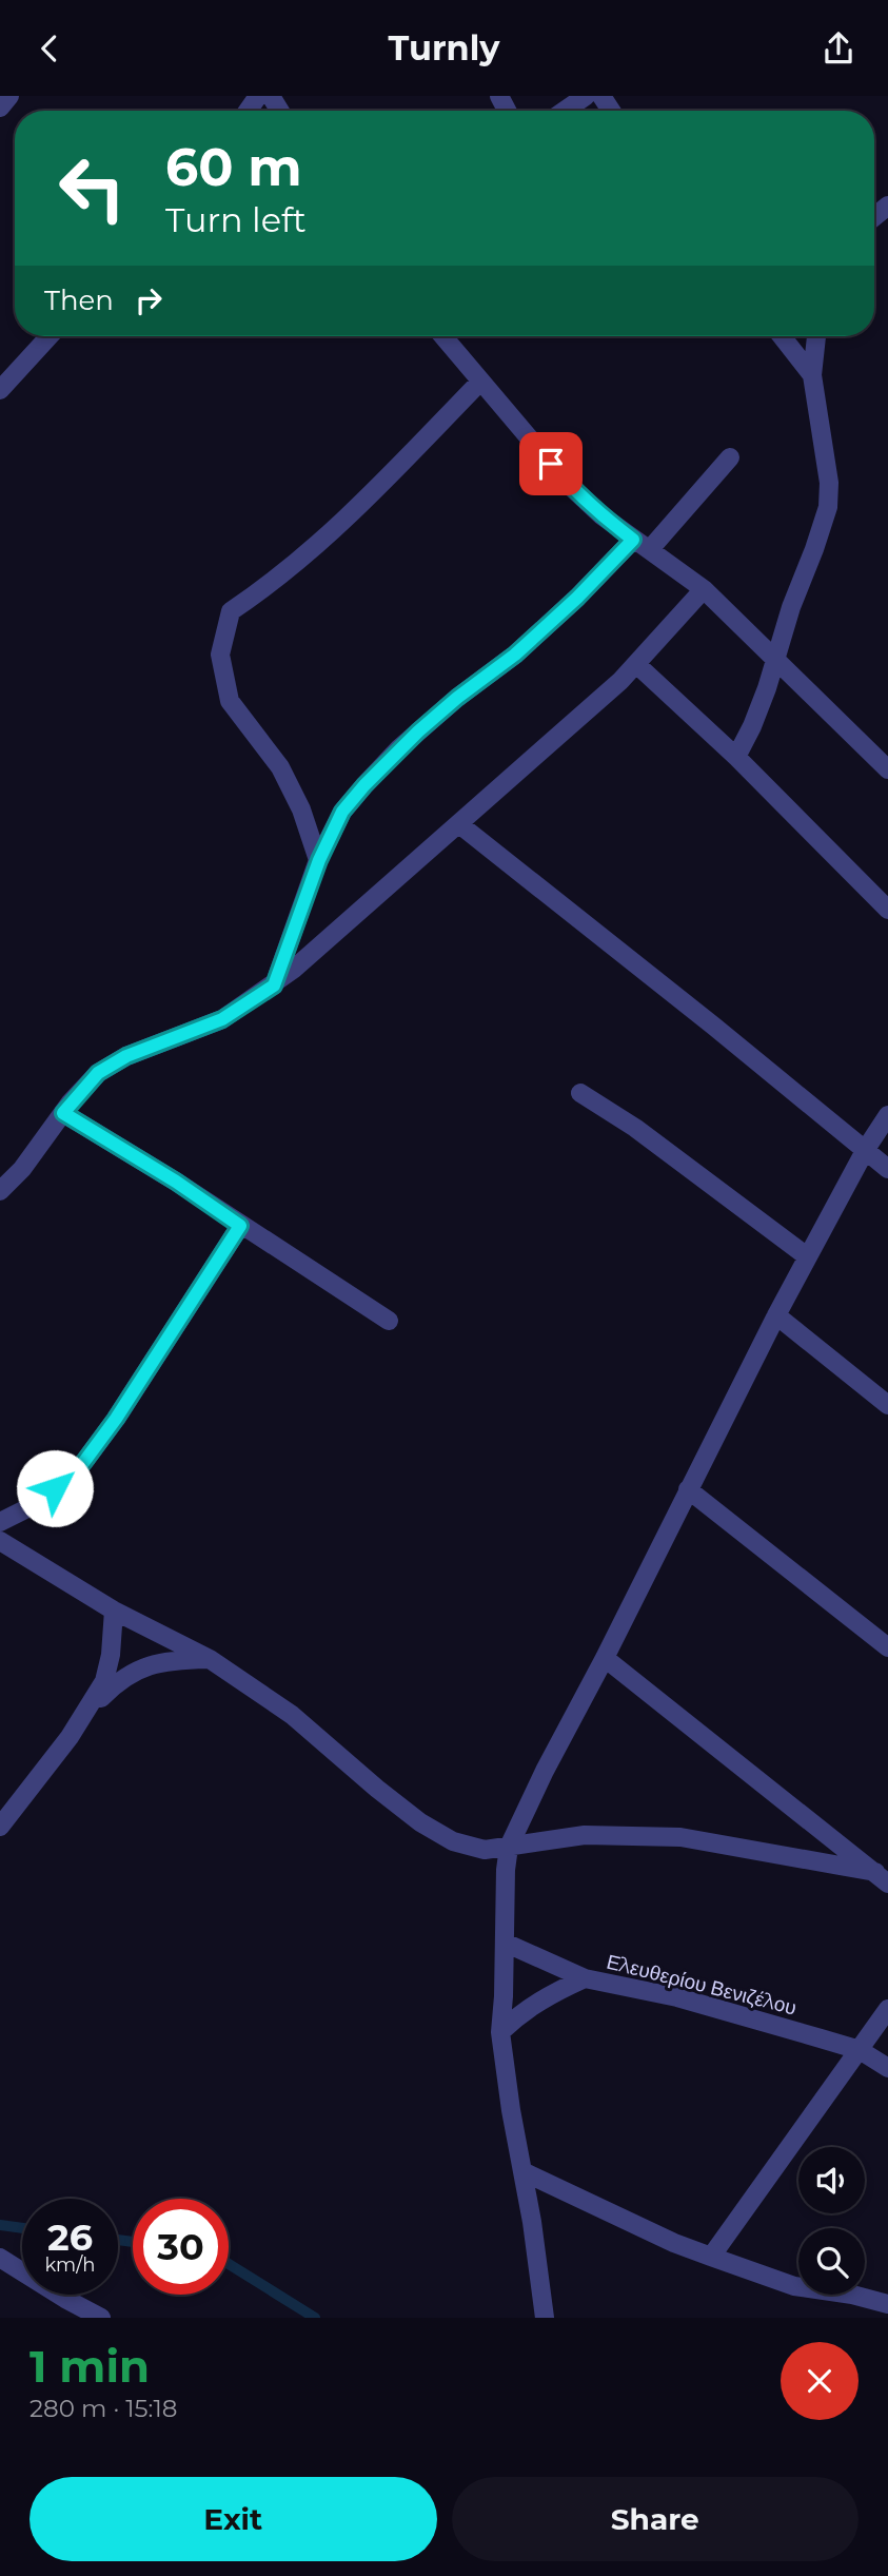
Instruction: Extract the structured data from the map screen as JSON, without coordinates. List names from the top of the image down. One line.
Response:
{"streets":{"street":["Ελευθερίου Βενιζέλου"]},"page":{"header":"Turnly","turn":["60 m","Turn left"],"then":"Then","speed":"26 km/h","limit":"30","heading":["1 min","280 m · 15:18"],"buttons":["Exit","Share"]}}
